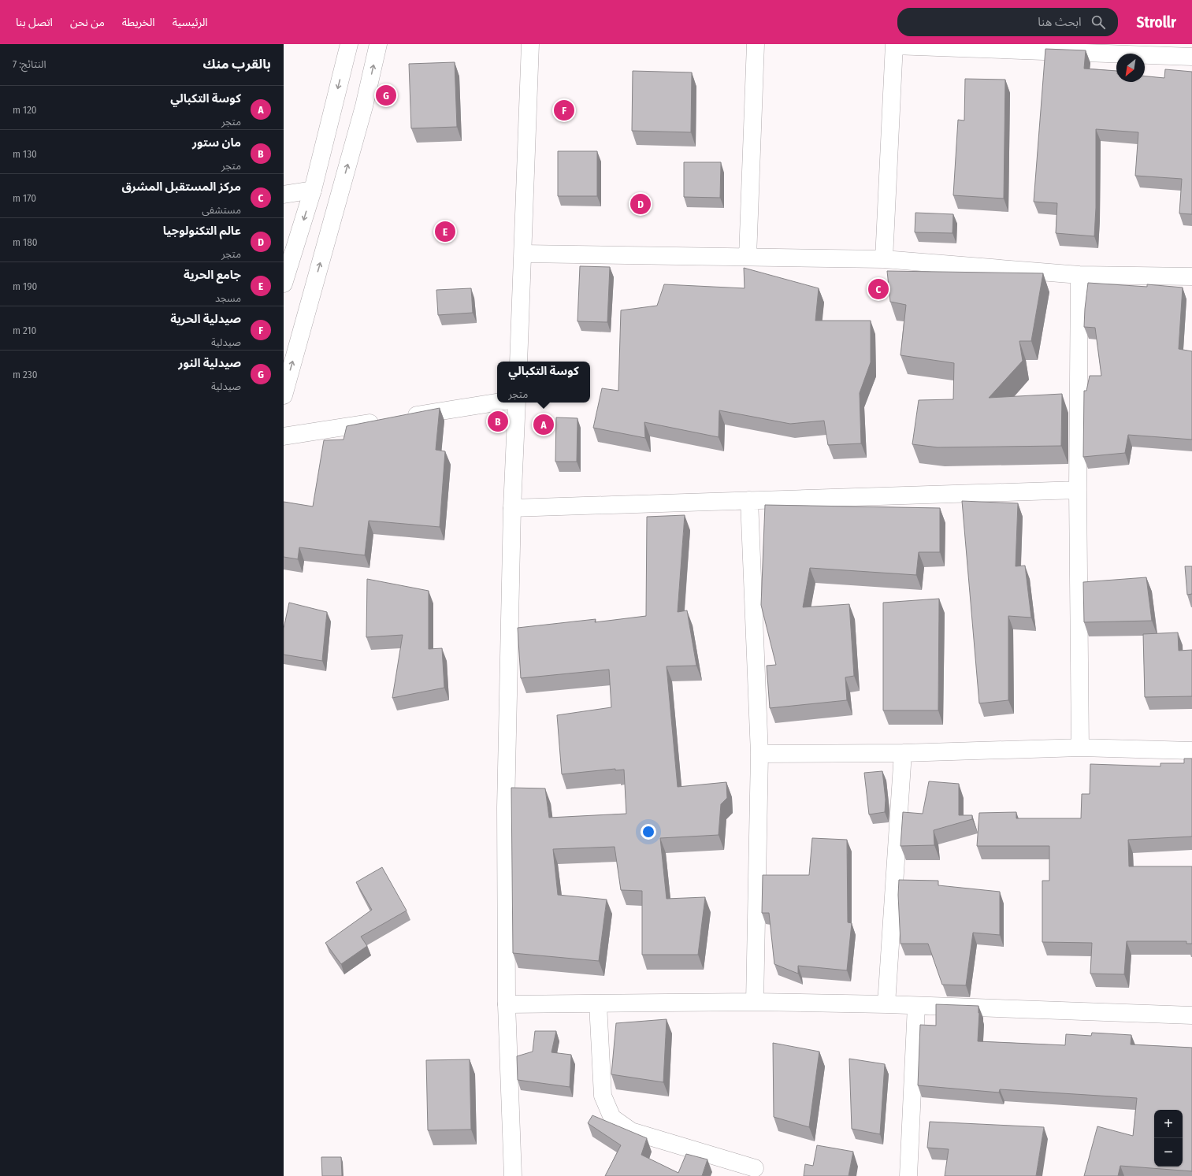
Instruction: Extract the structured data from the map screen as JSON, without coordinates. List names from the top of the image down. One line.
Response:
{"north":"bottom left","page":{"header":"Strollr","search":"ابحث هنا","nav":["الرئيسية","الخريطة","من نحن","اتصل بنا"],"heading":["بالقرب منك","النتائج: 7"],"pins":["G","F","D","E","C","B","A"],"list":[{"mark":"A","name":"كوسة التكبالي","note":"متجر","value":"120 m"},{"mark":"B","name":"مان ستور","note":"متجر","value":"130 m"},{"mark":"C","name":"مركز المستقبل المشرق","note":"مستشفى","value":"170 m"},{"mark":"D","name":"عالم التكنولوجيا","note":"متجر","value":"180 m"},{"mark":"E","name":"جامع الحرية","note":"مسجد","value":"190 m"},{"mark":"F","name":"صيدلية الحرية","note":"صيدلية","value":"210 m"},{"mark":"G","name":"صيدلية النور","note":"صيدلية","value":"230 m"}],"popup":["كوسة التكبالي","متجر"],"map_buttons":["+","−"]}}
